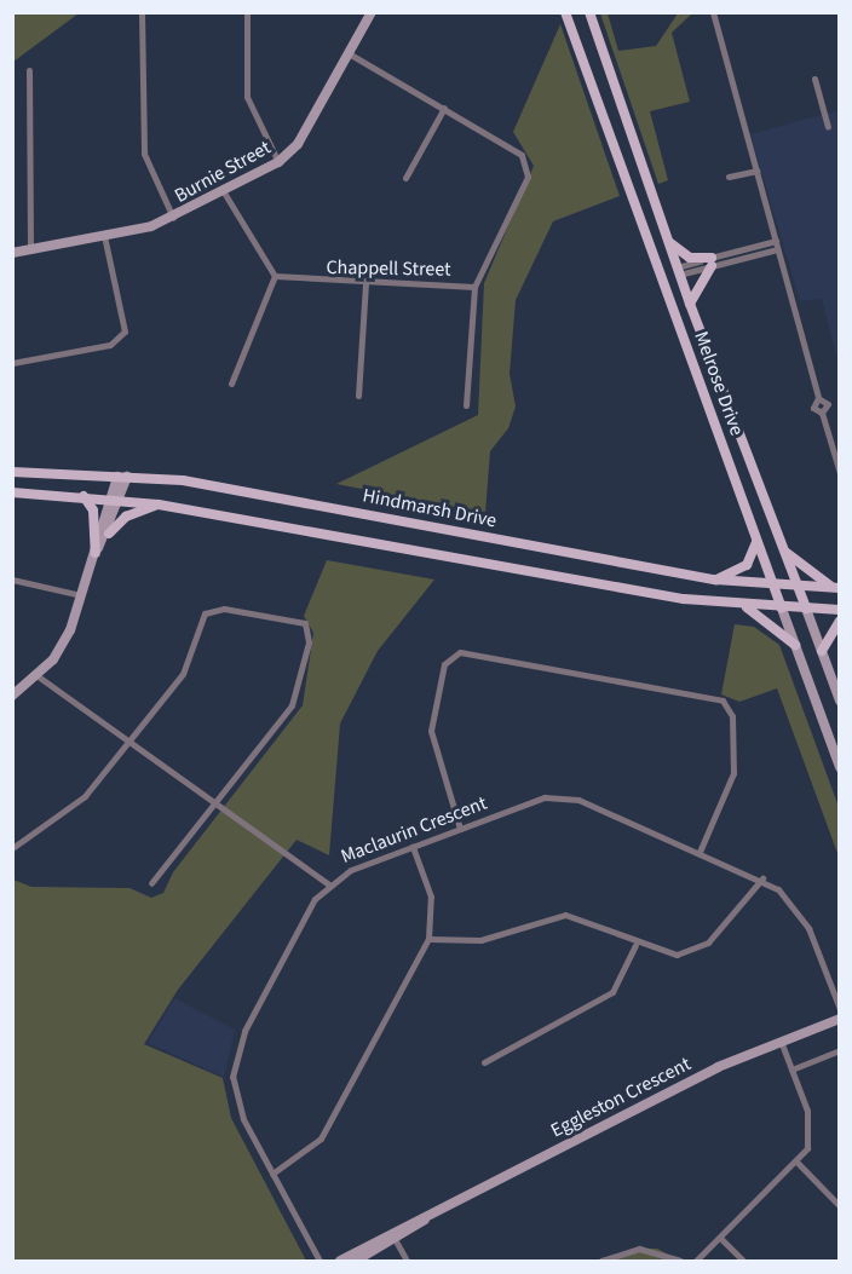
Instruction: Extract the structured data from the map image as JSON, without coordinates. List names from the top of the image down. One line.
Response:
{"streets":{"main road":["Melrose Drive","Hindmarsh Drive"],"street":["Burnie Street","Chappell Street","Maclaurin Crescent","Eggleston Crescent"]},"crossings":[["Burnie Street","Chappell Street"],["Melrose Drive","Hindmarsh Drive"]]}
